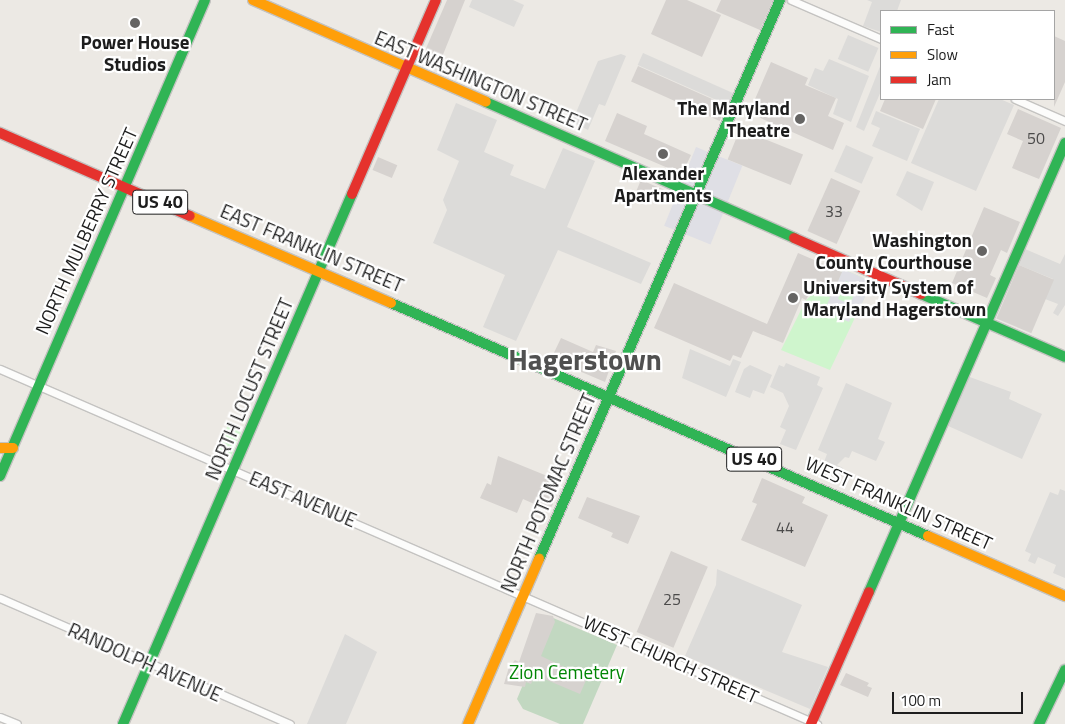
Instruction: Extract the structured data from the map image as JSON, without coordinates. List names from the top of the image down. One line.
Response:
{"streets":{"main road":["EAST WASHINGTON STREET","US 40","NORTH MULBERRY STREET","EAST FRANKLIN STREET","NORTH LOCUST STREET","NORTH POTOMAC STREET","WEST FRANKLIN STREET"],"street":["EAST AVENUE","WEST CHURCH STREET","RANDOLPH AVENUE"]},"crossings":[["EAST WASHINGTON STREET","NORTH LOCUST STREET"],["EAST WASHINGTON STREET","NORTH POTOMAC STREET"],["NORTH MULBERRY STREET","EAST FRANKLIN STREET"],["NORTH MULBERRY STREET","EAST AVENUE"],["EAST FRANKLIN STREET","NORTH LOCUST STREET"],["EAST FRANKLIN STREET","NORTH POTOMAC STREET"],["EAST FRANKLIN STREET","WEST FRANKLIN STREET"],["NORTH LOCUST STREET","EAST AVENUE"],["NORTH LOCUST STREET","RANDOLPH AVENUE"],["NORTH POTOMAC STREET","EAST AVENUE"],["NORTH POTOMAC STREET","WEST FRANKLIN STREET"],["NORTH POTOMAC STREET","WEST CHURCH STREET"],["EAST AVENUE","WEST CHURCH STREET"]],"districts":["Hagerstown"],"parks":["Zion Cemetery"],"places":["Power House Studios","The Maryland Theatre","Alexander Apartments","Washington County Courthouse","University System of Maryland Hagerstown"],"house_numbers":["50","33","44","25"],"legend":["Fast","Slow","Jam"],"scale_bar":"100 m"}
